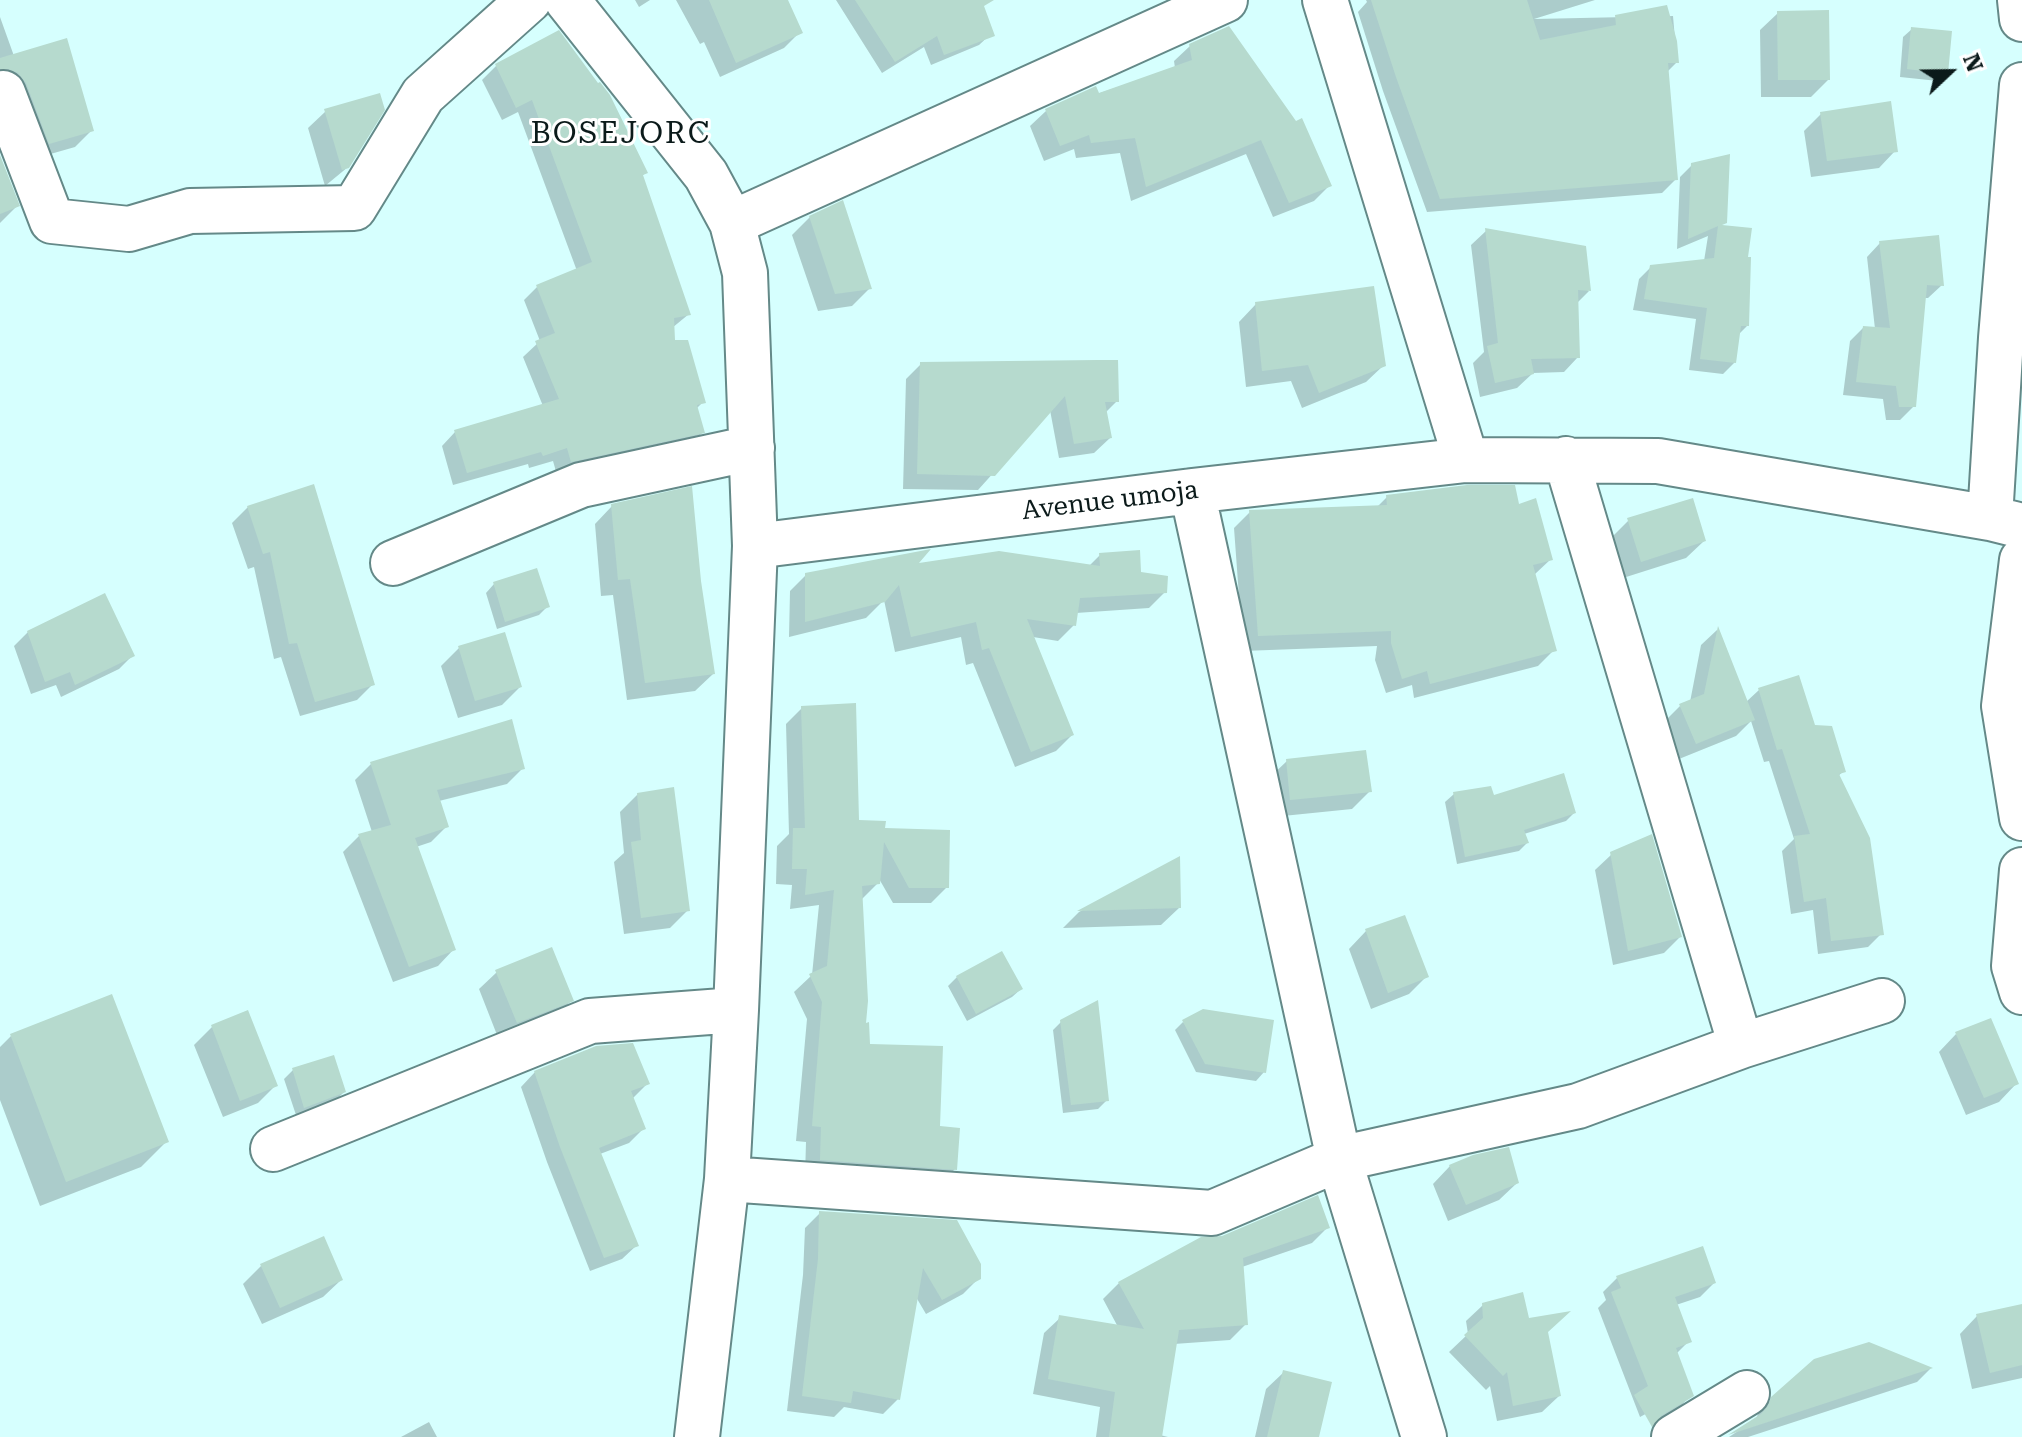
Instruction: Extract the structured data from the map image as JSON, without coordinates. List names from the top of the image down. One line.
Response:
{"streets":{"street":["Avenue umoja"]},"districts":["BOSEJORC"],"north":"right"}
